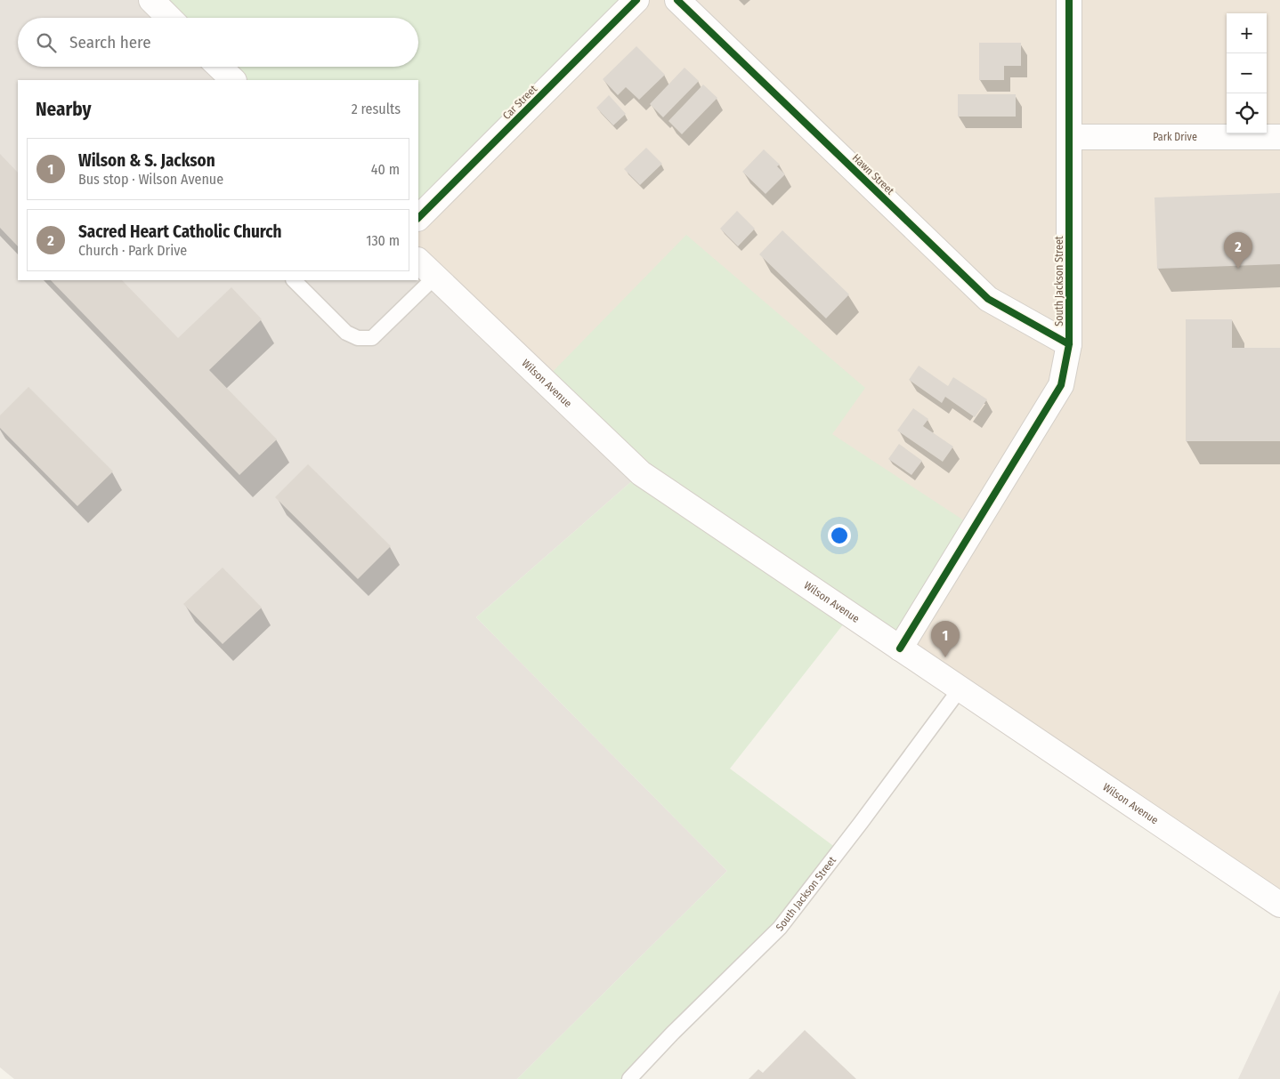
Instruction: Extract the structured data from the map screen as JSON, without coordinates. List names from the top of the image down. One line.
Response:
{"streets":{"street":["Car Street","Park Drive","Hawn Street","South Jackson Street","Wilson Avenue"]},"crossings":[["Park Drive","South Jackson Street"],["Hawn Street","South Jackson Street"],["South Jackson Street","Wilson Avenue"]],"page":{"map_buttons":["+","−"],"search":"Search here","heading":["Nearby","2 results"],"list":[{"mark":"1","name":"Wilson & S. Jackson","note":"Bus stop · Wilson Avenue","value":"40 m"},{"mark":"2","name":"Sacred Heart Catholic Church","note":"Church · Park Drive","value":"130 m"}],"pins":["2","1"]}}
